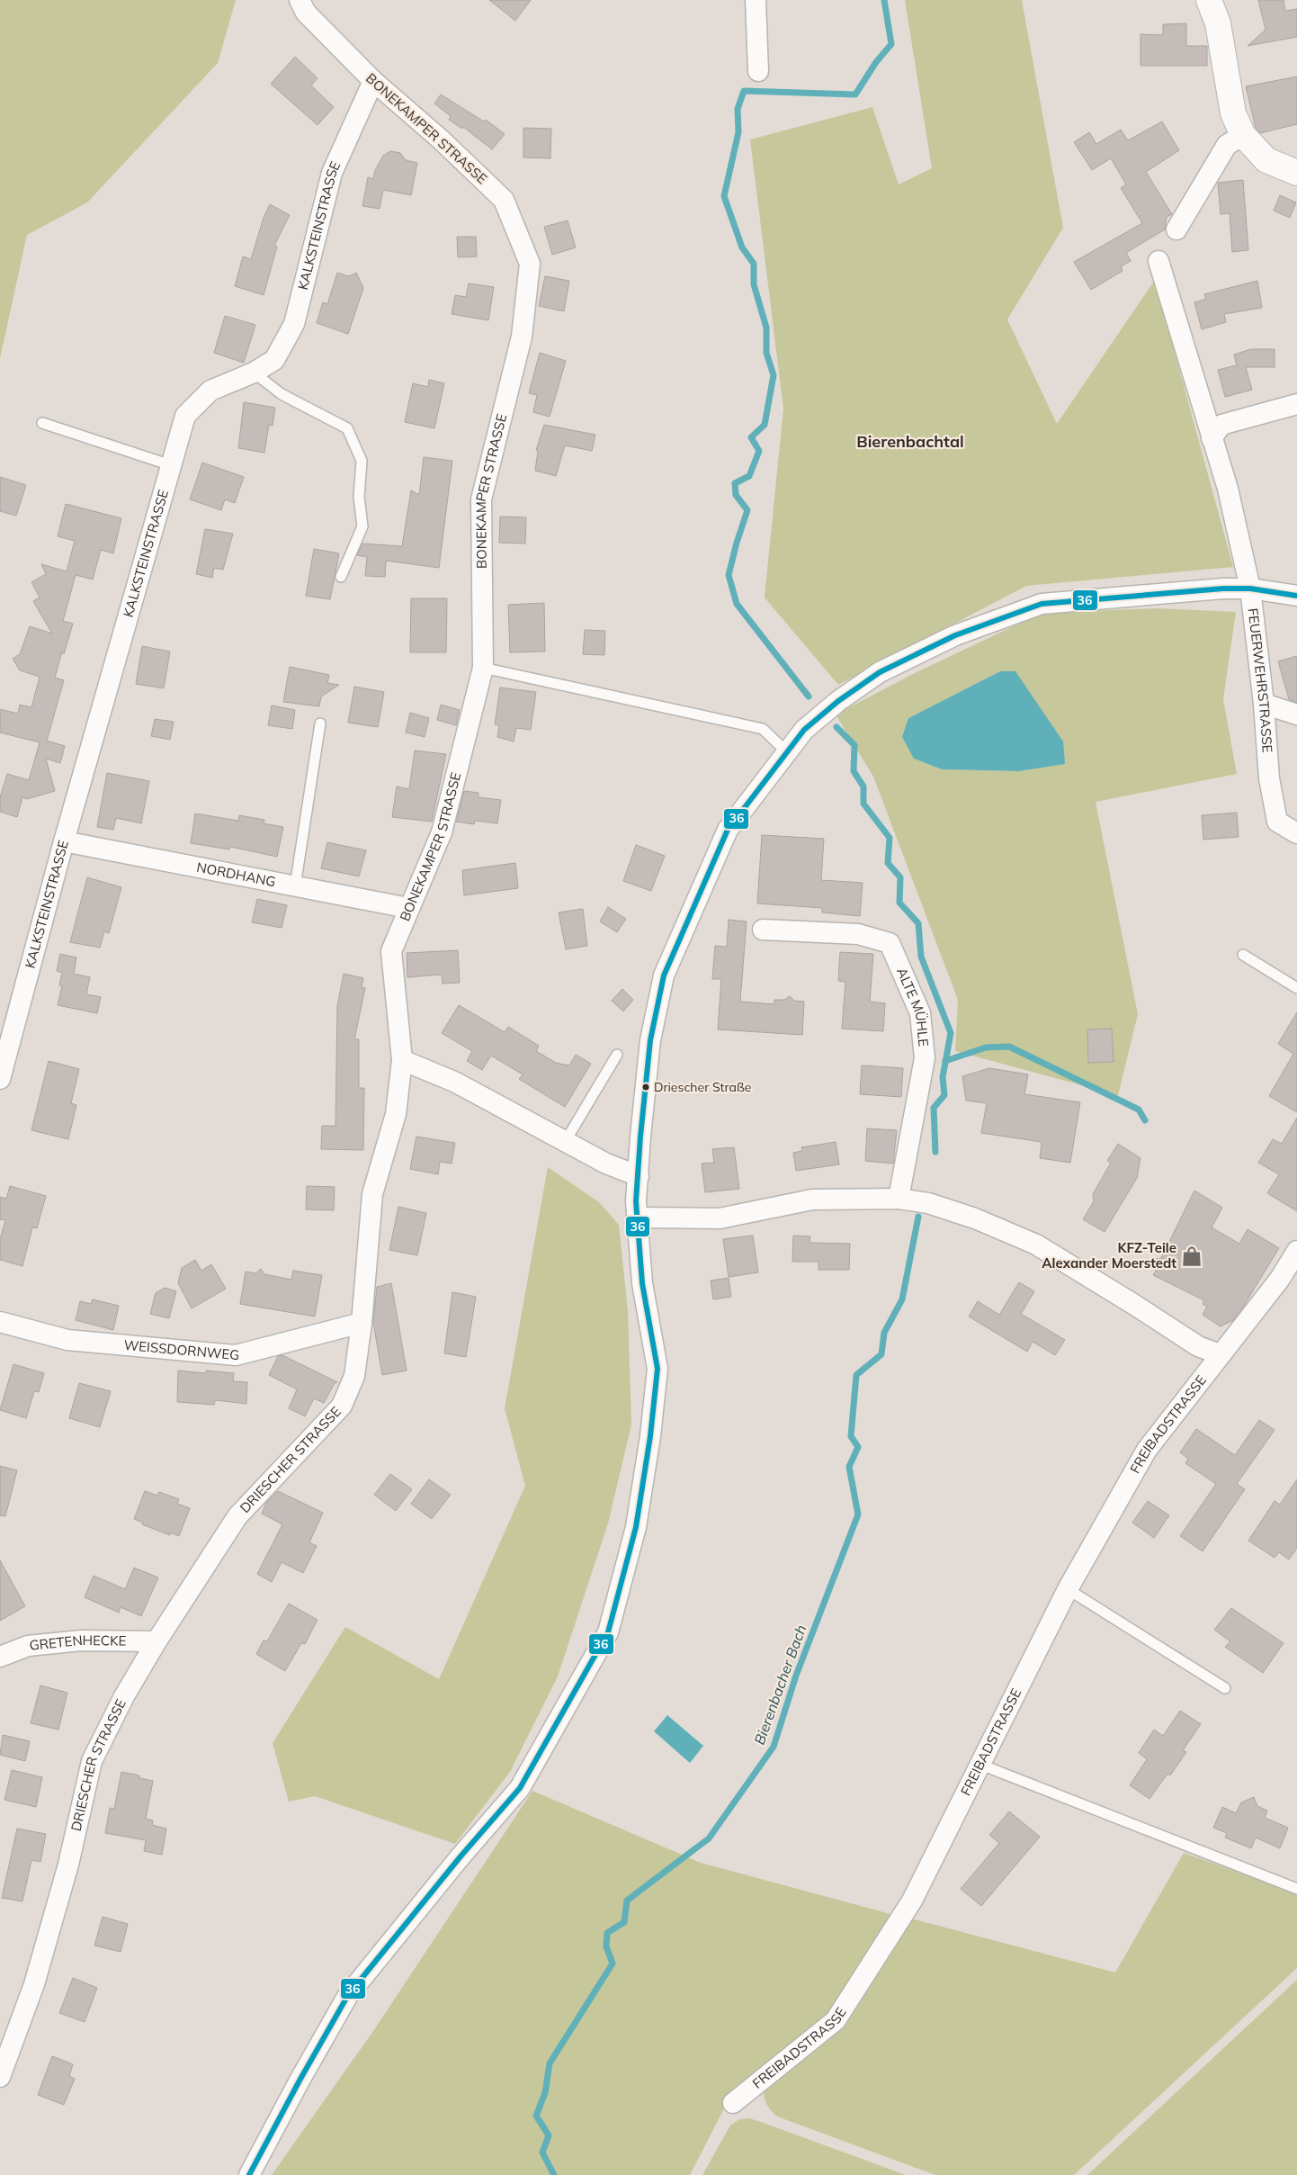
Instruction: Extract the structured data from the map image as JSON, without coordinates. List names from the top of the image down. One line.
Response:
{"streets":{"street":["BONEKAMPER STRASSE","KALKSTEINSTRASSE","FEUERWEHRSTRASSE","NORDHANG","ALTE MÜHLE","WEISSDORNWEG","FREIBADSTRASSE","DRIESCHER STRASSE","GRETENHECKE"]},"crossings":[["BONEKAMPER STRASSE","KALKSTEINSTRASSE"],["BONEKAMPER STRASSE","NORDHANG"],["BONEKAMPER STRASSE","DRIESCHER STRASSE"],["KALKSTEINSTRASSE","NORDHANG"],["WEISSDORNWEG","DRIESCHER STRASSE"],["DRIESCHER STRASSE","GRETENHECKE"]],"districts":["Bierenbachtal"],"water":["Bierenbacher Bach"],"places":{"other":["Driescher Straße"],"shop":["KFZ-Teile Alexander Moerstedt"]},"lines":["transit line 36"]}
